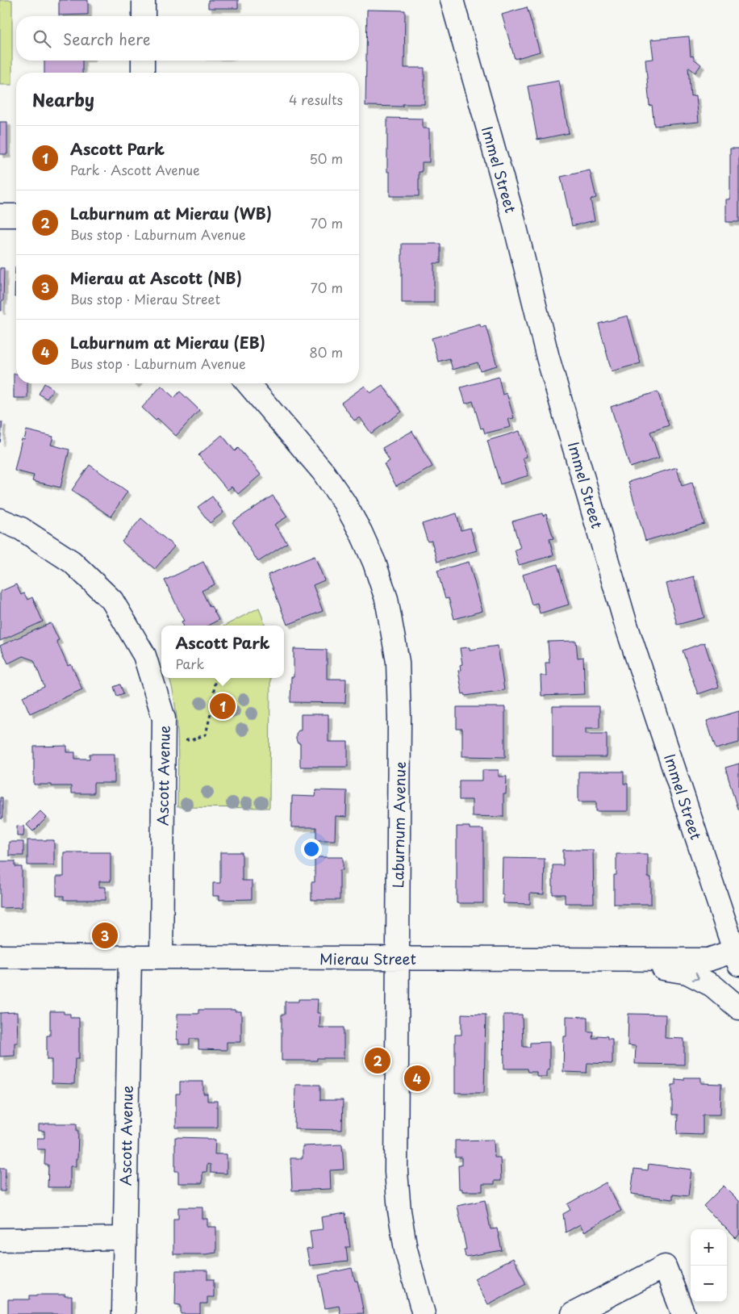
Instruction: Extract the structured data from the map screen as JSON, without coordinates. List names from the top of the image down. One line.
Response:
{"streets":{"street":["Immel Street","Ascott Avenue","Laburnum Avenue","Mierau Street"]},"crossings":[["Immel Street","Mierau Street"],["Ascott Avenue","Mierau Street"],["Laburnum Avenue","Mierau Street"]],"page":{"search":"Search here","heading":["Nearby","4 results"],"list":[{"mark":"1","name":"Ascott Park","note":"Park · Ascott Avenue","value":"50 m"},{"mark":"2","name":"Laburnum at Mierau (WB)","note":"Bus stop · Laburnum Avenue","value":"70 m"},{"mark":"3","name":"Mierau at Ascott (NB)","note":"Bus stop · Mierau Street","value":"70 m"},{"mark":"4","name":"Laburnum at Mierau (EB)","note":"Bus stop · Laburnum Avenue","value":"80 m"}],"popup":["Ascott Park","Park"],"pins":["1","3","2","4"],"map_buttons":["+","−"]}}
